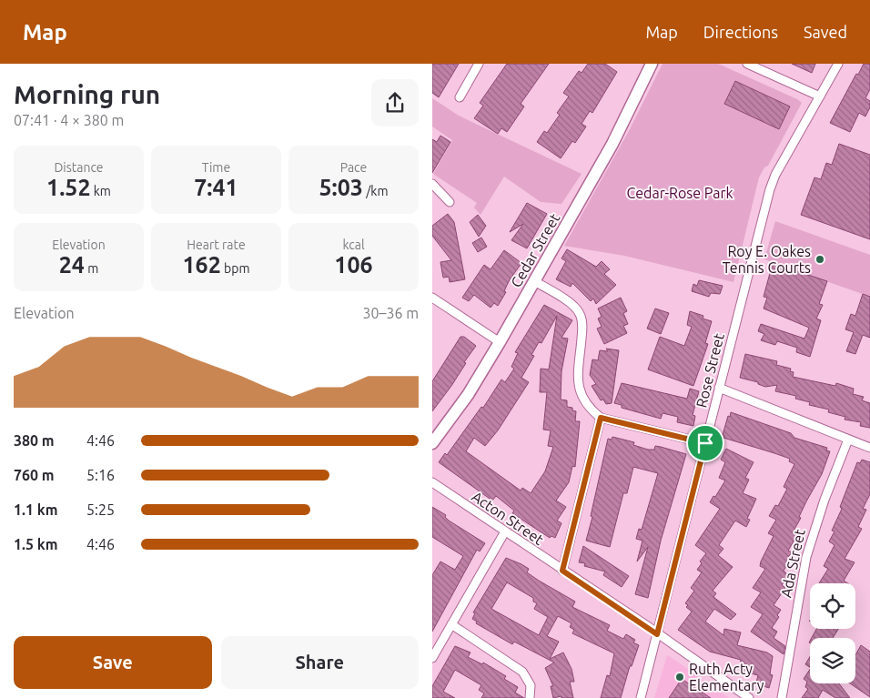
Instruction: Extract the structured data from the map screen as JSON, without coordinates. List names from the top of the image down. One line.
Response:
{"streets":{"street":["Cedar Street","Rose Street","Acton Street","Ada Street"]},"crossings":[["Rose Street","Acton Street"]],"parks":["Cedar-Rose Park"],"places":["Roy E. Oakes Tennis Courts","Ruth Acty Elementary"],"page":{"header":"Map","nav":["Map","Directions","Saved"],"heading":["Morning run","07:41 · 4 × 380 m"],"stats":[["Distance","1.52 km"],["Time","7:41"],["Pace","5:03 /km"],["Elevation","24 m"],["Heart rate","162 bpm"],["kcal","106"]],"chart":["Elevation","30–36 m"],"list":[{"name":"380 m","note":"4:46"},{"name":"760 m","note":"5:16"},{"name":"1.1 km","note":"5:25"},{"name":"1.5 km","note":"4:46"}],"buttons":["Save","Share"]}}
